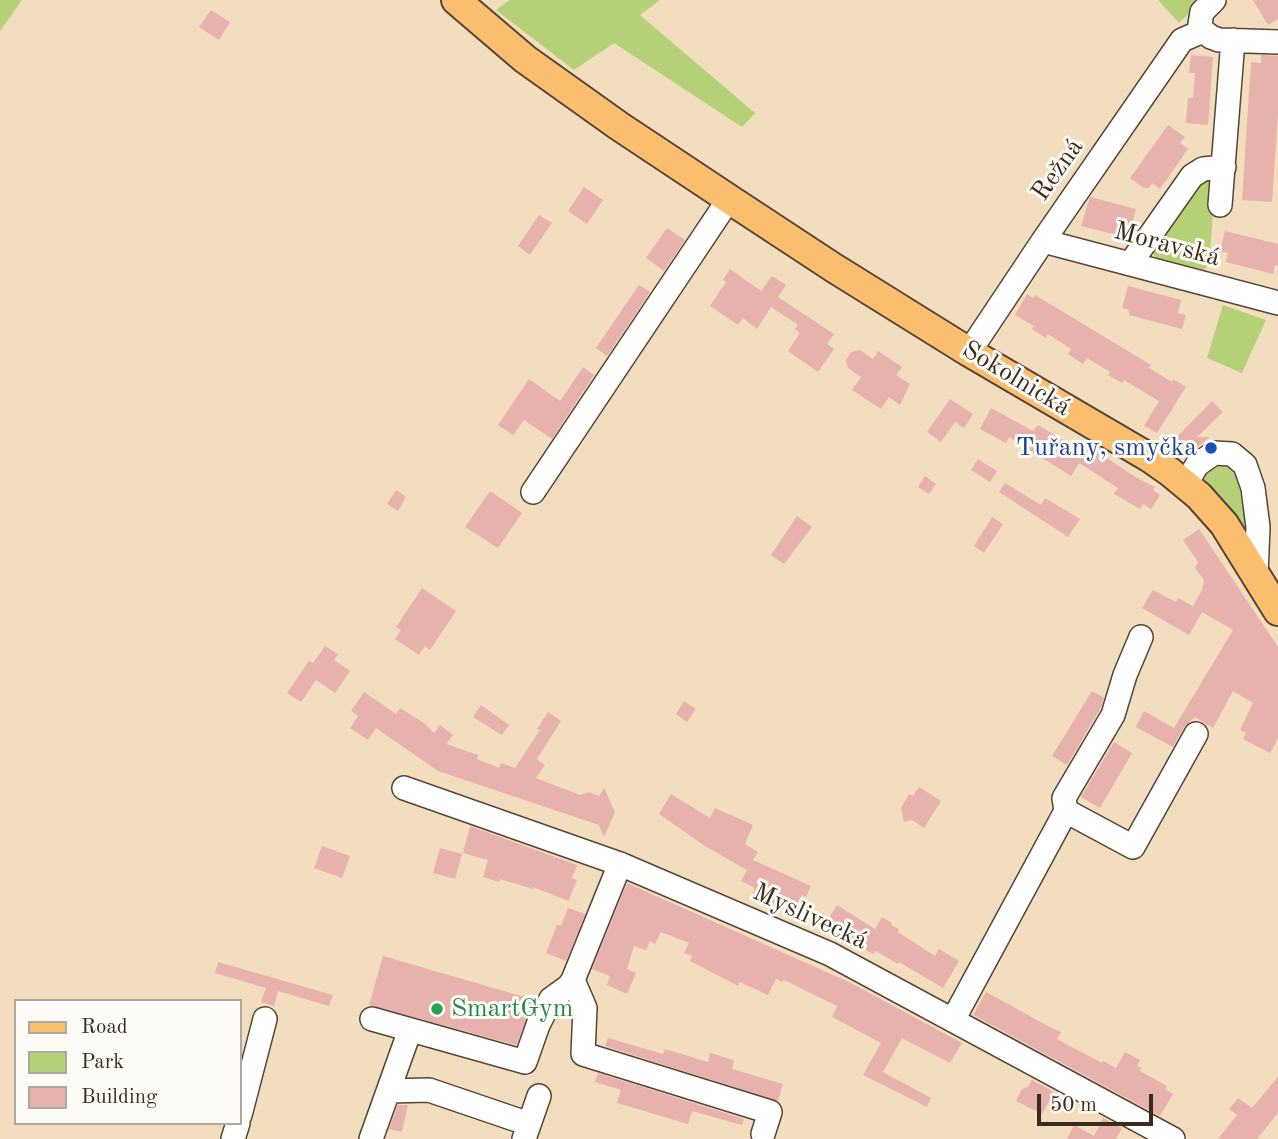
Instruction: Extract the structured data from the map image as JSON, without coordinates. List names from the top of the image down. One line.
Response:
{"streets":{"main road":["Sokolnická"],"street":["Režná","Moravská","Myslivecká"]},"crossings":[["Režná","Moravská"],["Režná","Sokolnická"]],"places":["Tuřany, smyčka","SmartGym"],"legend":["Road","Park","Building"],"scale_bar":"50 m"}
